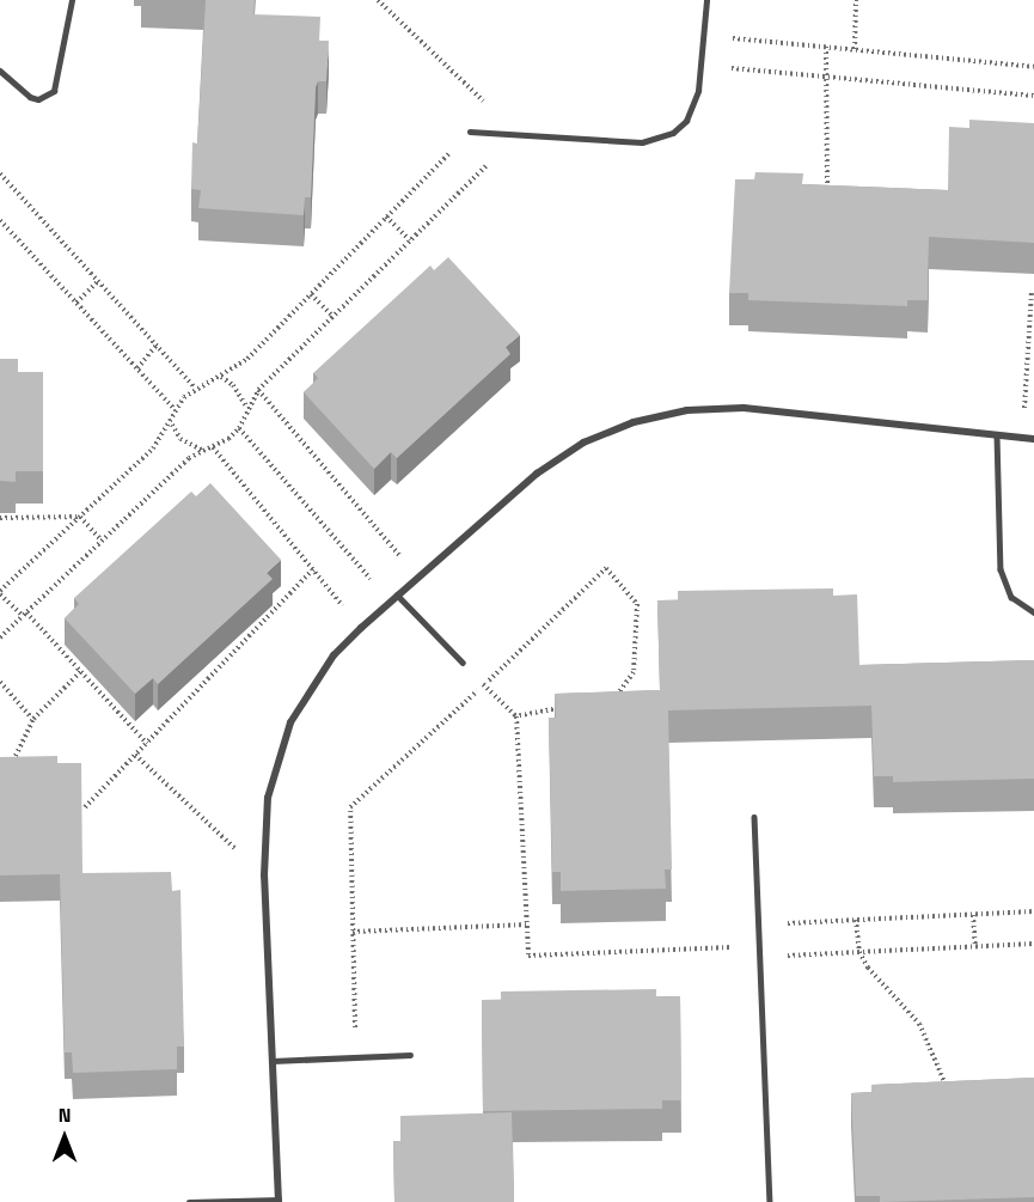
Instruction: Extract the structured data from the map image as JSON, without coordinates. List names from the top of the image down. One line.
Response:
{"north":"top"}
